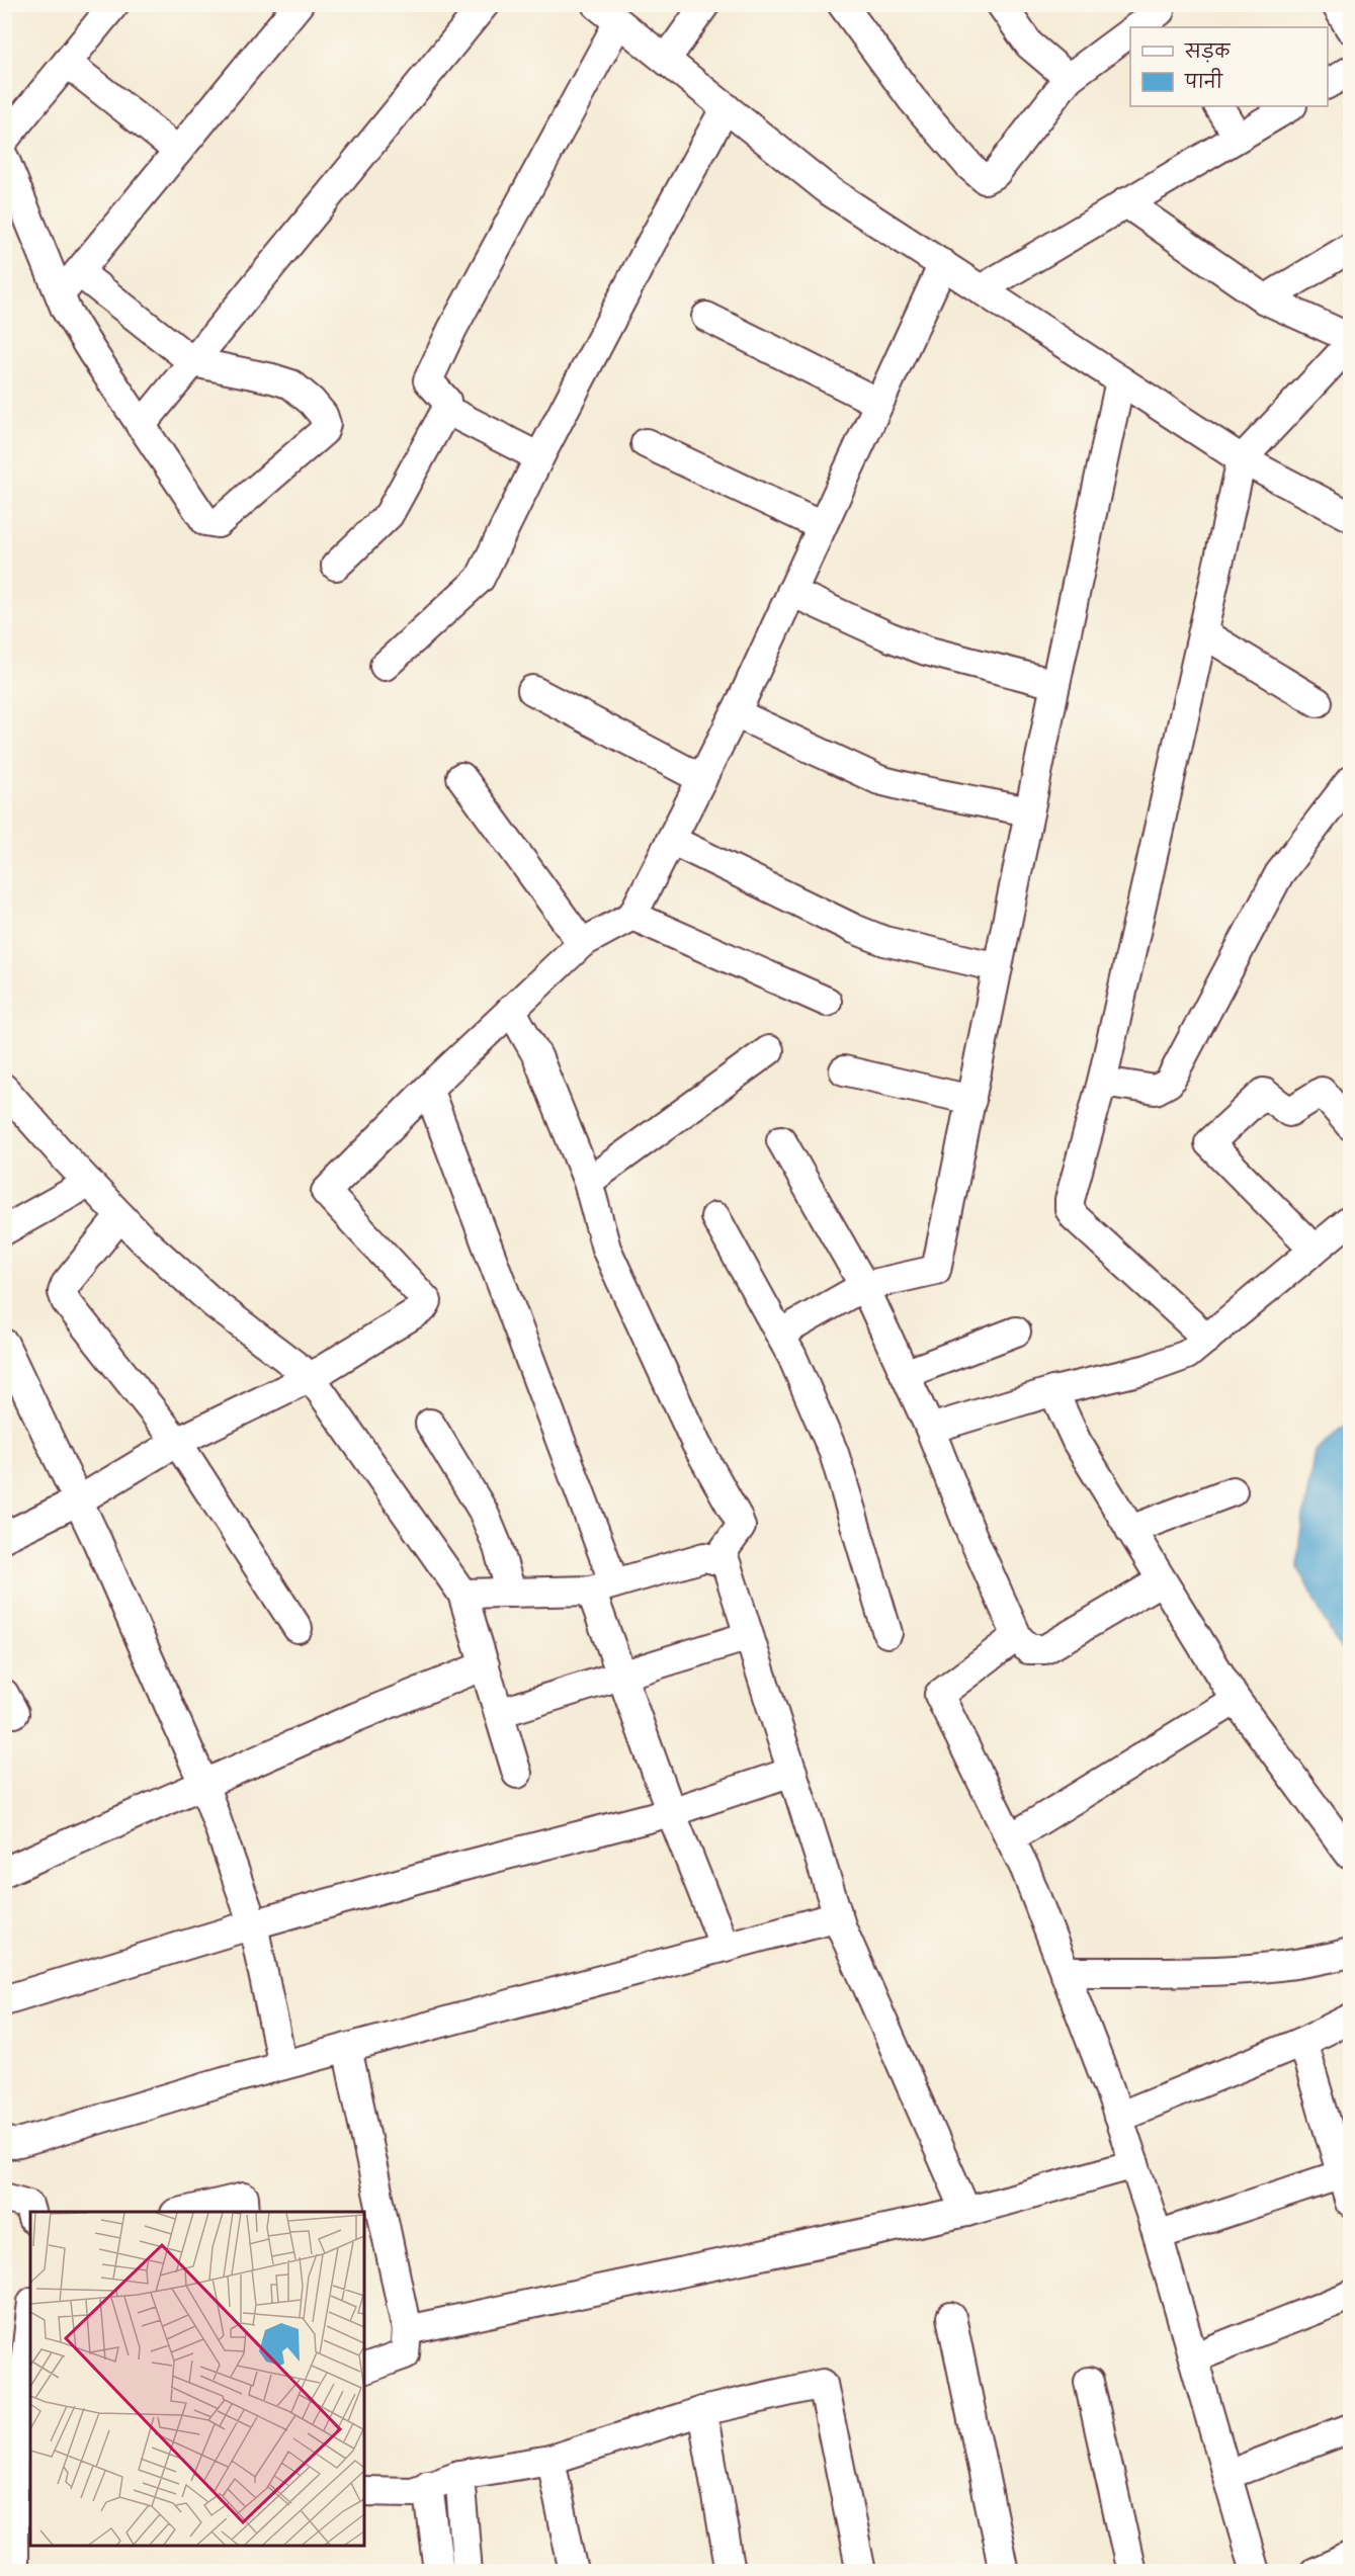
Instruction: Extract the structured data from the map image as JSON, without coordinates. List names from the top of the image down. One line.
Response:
{"legend":["सड़क","पानी"]}
